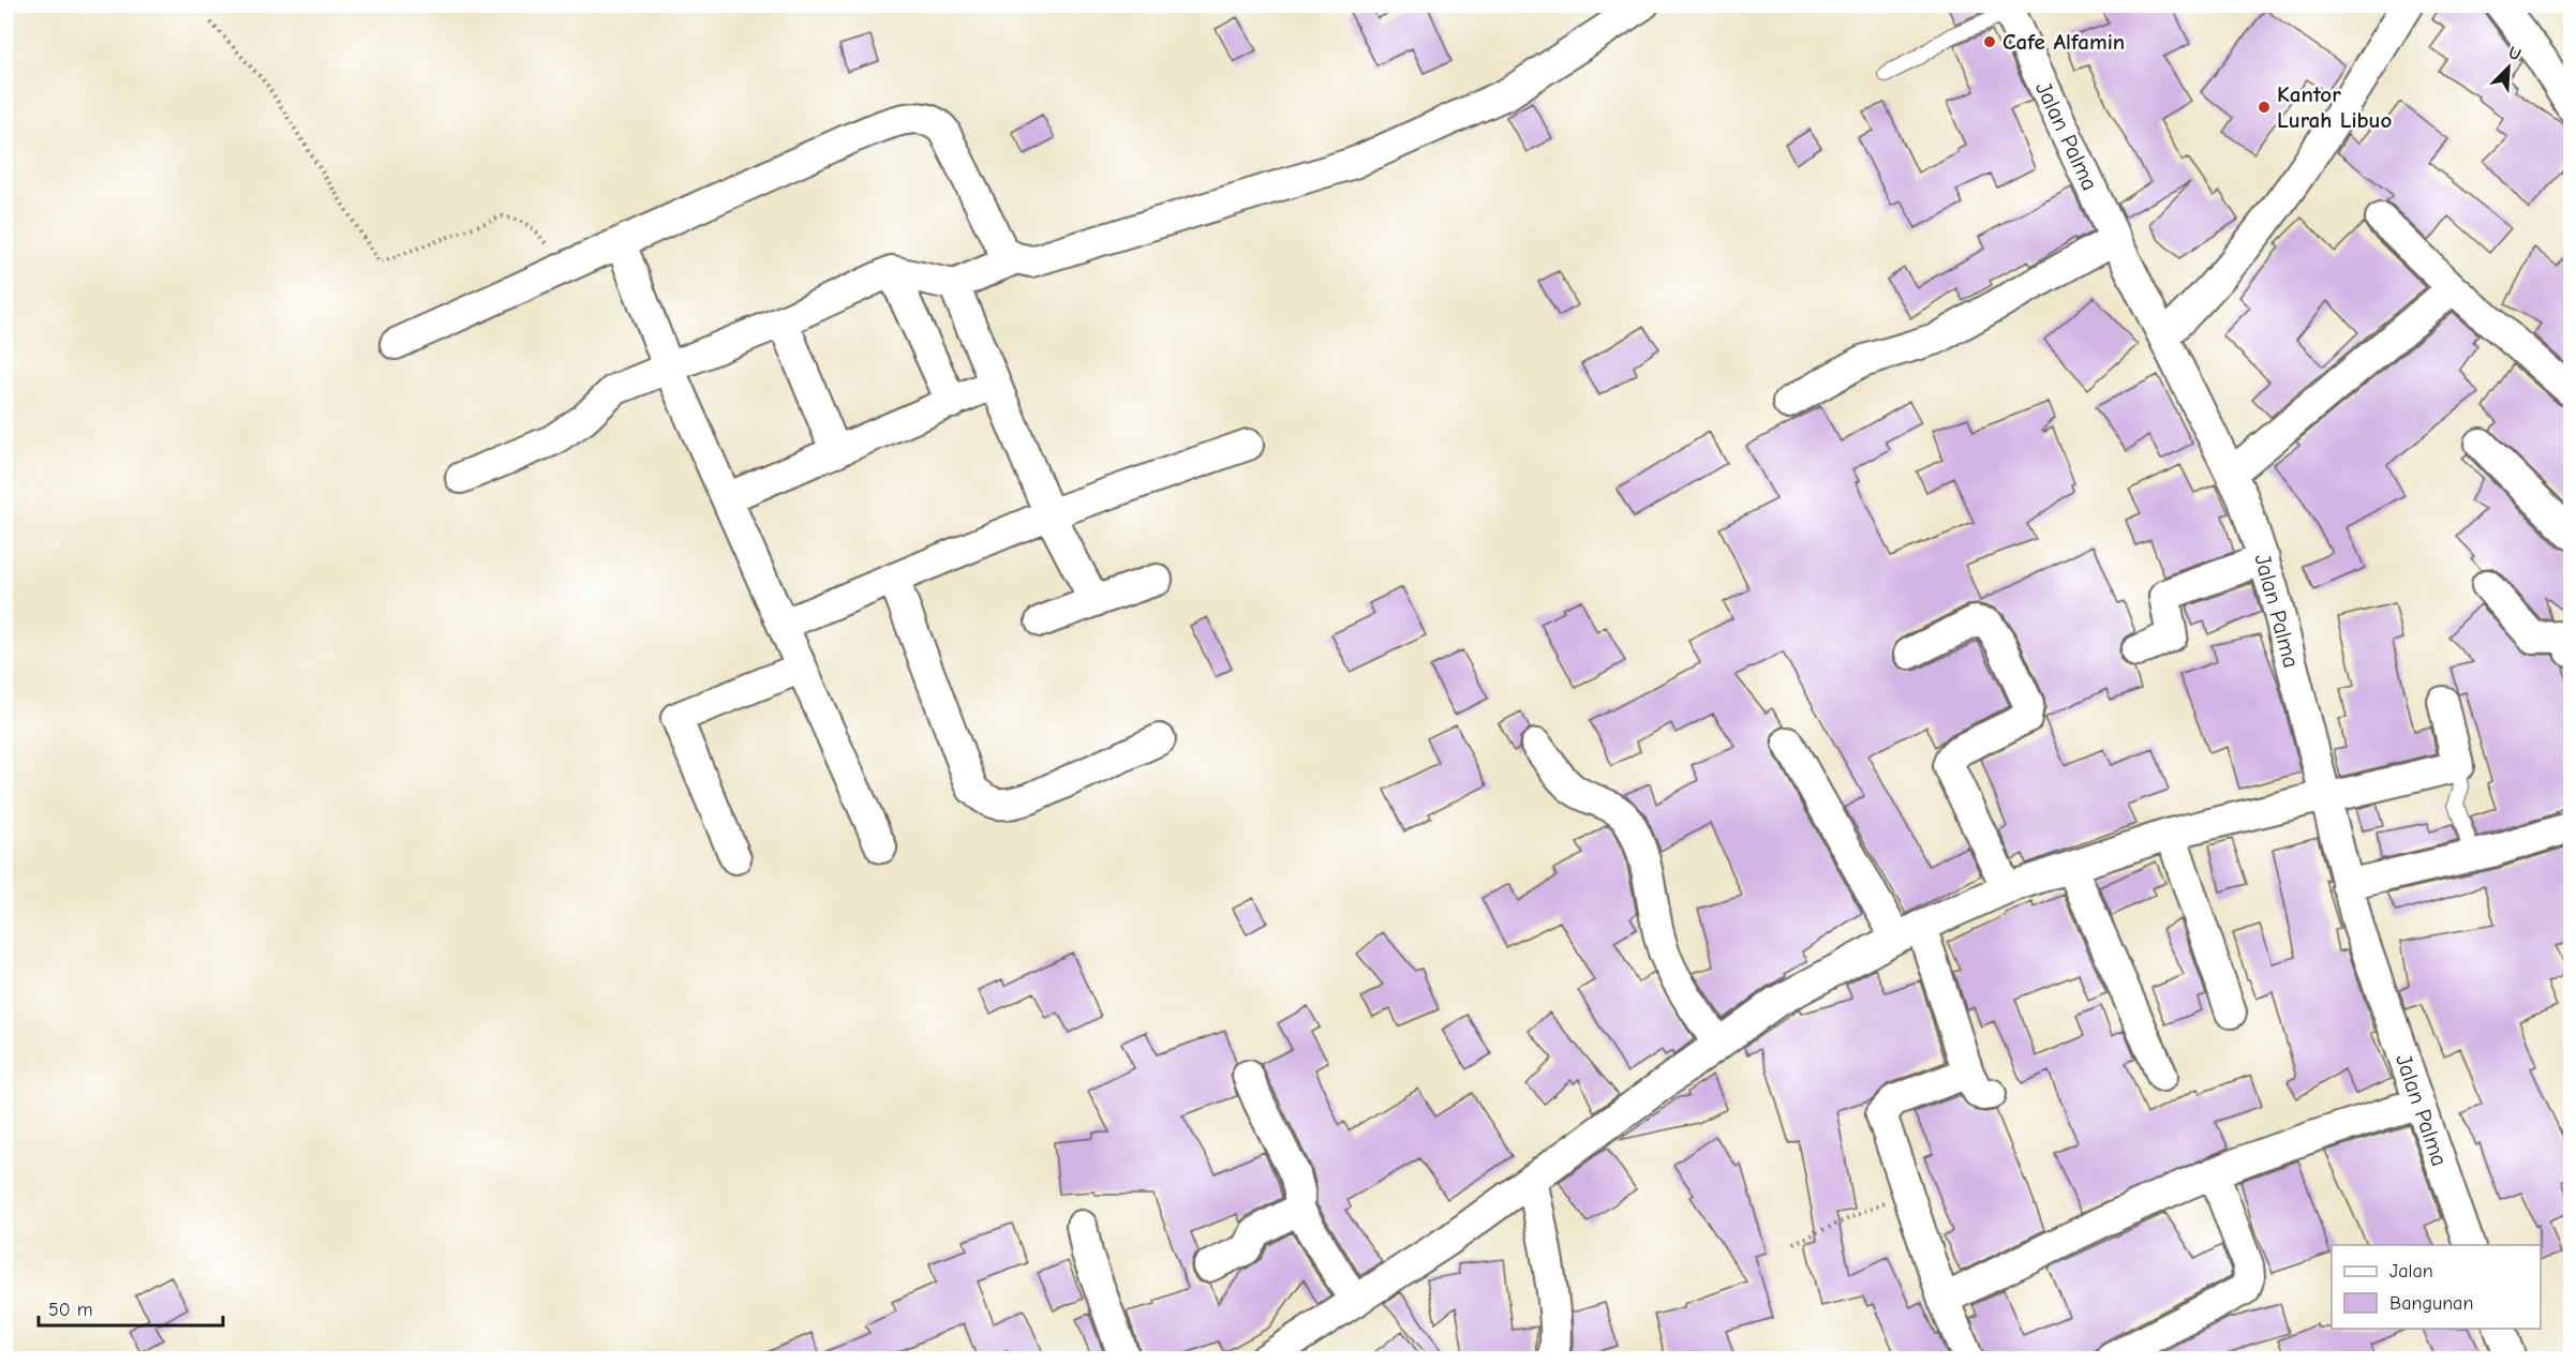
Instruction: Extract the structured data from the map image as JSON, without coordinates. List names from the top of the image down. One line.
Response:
{"streets":{"street":["Jalan Palma"]},"places":["Cafe Alfamin","Kantor Lurah Libuo"],"legend":["Jalan","Bangunan"],"scale_bar":"50 m","north":"top right"}
